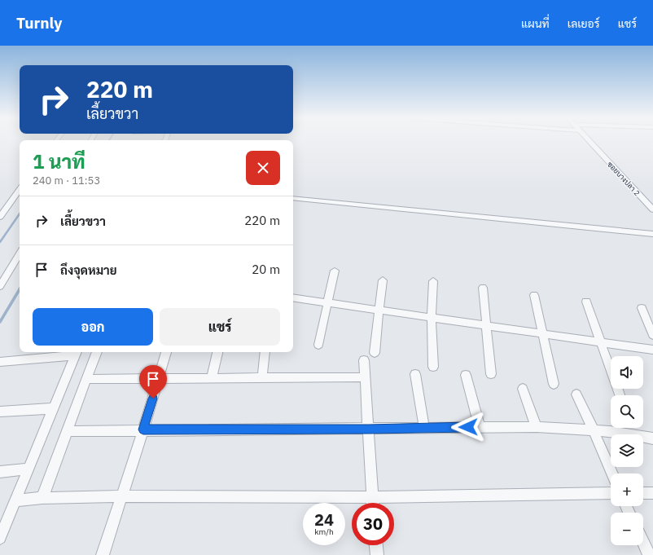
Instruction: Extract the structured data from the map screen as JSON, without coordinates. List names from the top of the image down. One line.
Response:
{"streets":{"street":["ซอยบางปลา 2"]},"page":{"header":"Turnly","nav":["แผนที่","เลเยอร์","แชร์"],"turn":["220 m","เลี้ยวขวา"],"heading":["1 นาที","240 m · 11:53"],"list":[{"name":"เลี้ยวขวา","value":"220 m"},{"name":"ถึงจุดหมาย","value":"20 m"}],"buttons":["ออก","แชร์"],"map_buttons":["+","−"],"speed":"24 km/h","limit":"30"}}
